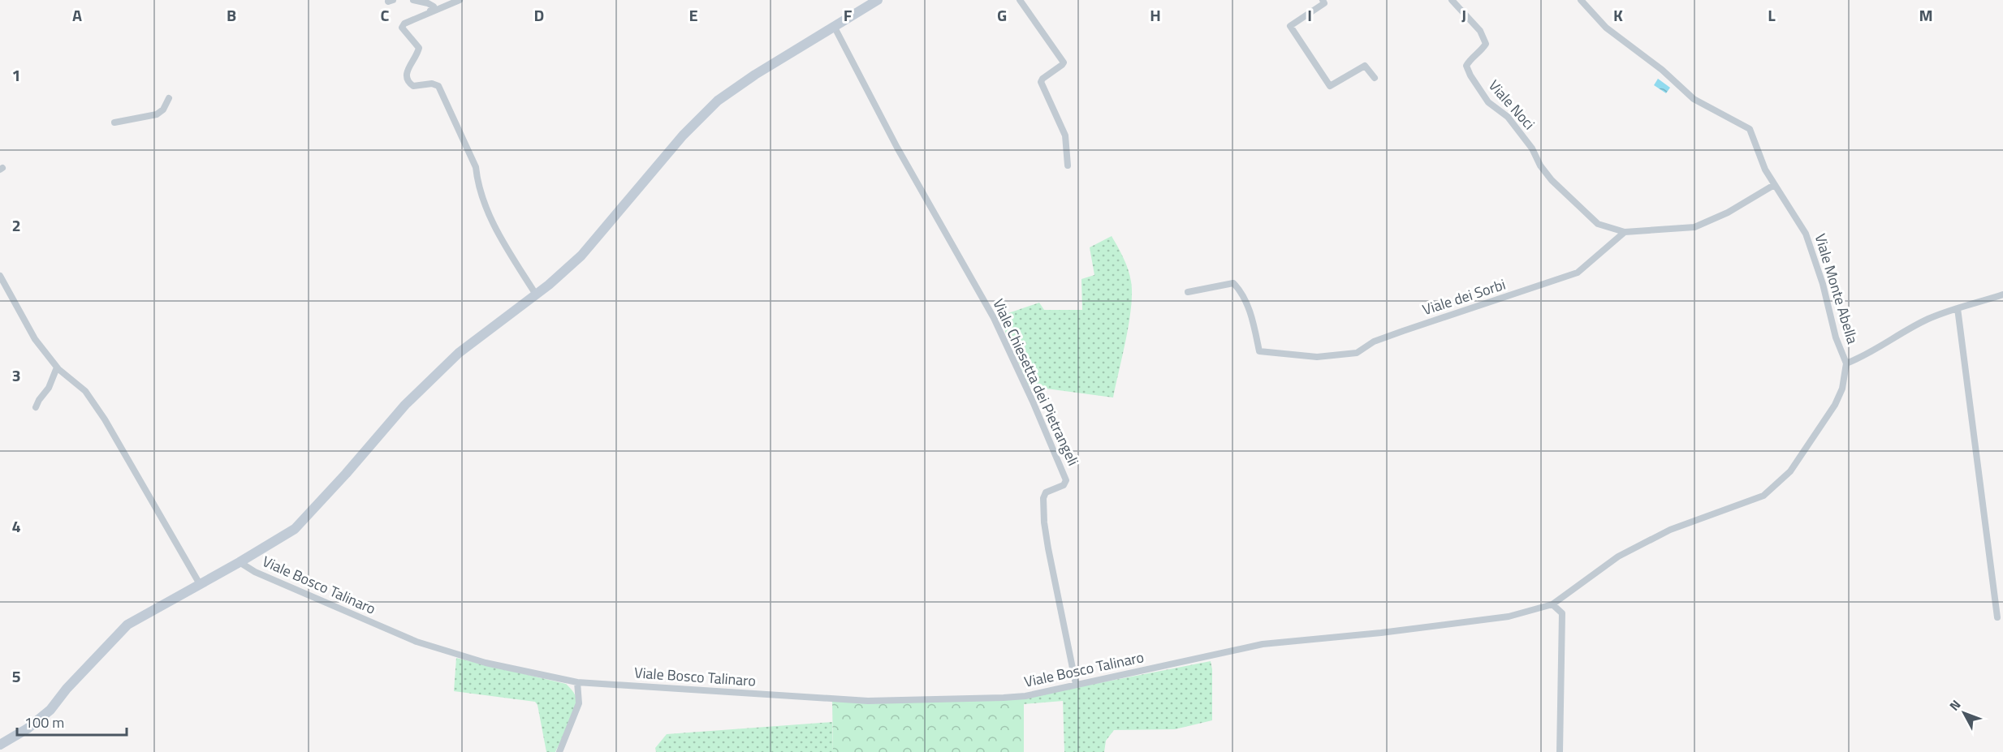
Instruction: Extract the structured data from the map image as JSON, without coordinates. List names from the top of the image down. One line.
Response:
{"streets":{"street":["Viale Noci","Viale Monte Abella","Viale dei Sorbi","Viale Chiesetta dei Pietrangeli","Viale Bosco Talinaro"]},"crossings":[["Viale Noci","Viale dei Sorbi"],["Viale Monte Abella","Viale Bosco Talinaro"],["Viale Chiesetta dei Pietrangeli","Viale Bosco Talinaro"]],"scale_bar":"100 m","north":"top left","grid":{"columns":["A","B","C","D","E","F","G","H","I","J","K","L","M"],"rows":["1","2","3","4","5"]}}
